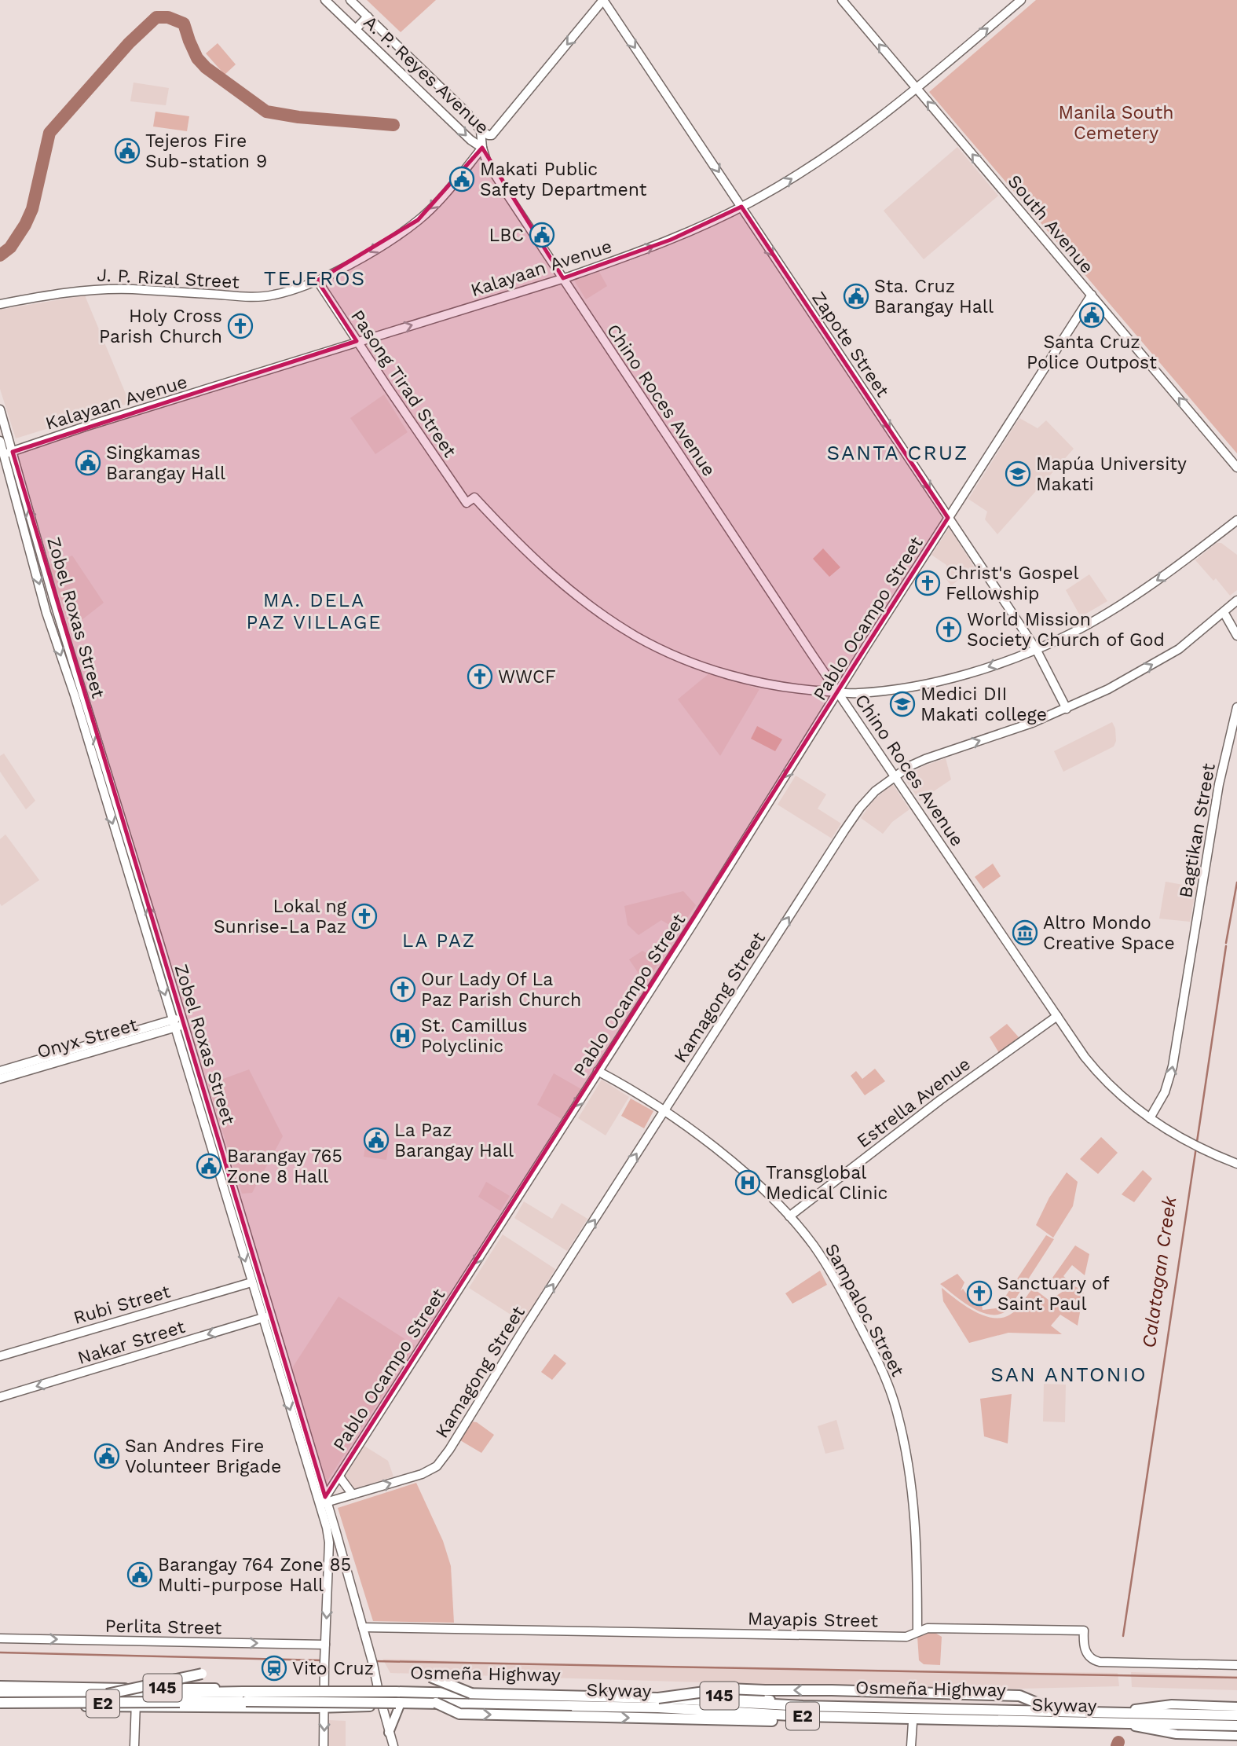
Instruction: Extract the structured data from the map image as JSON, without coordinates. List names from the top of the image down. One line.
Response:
{"streets":{"highway":["Skyway","E2"],"main road":["A. P. Reyes Avenue","South Avenue","Kalayaan Avenue","J. P. Rizal Street","Zapote Street","Pasong Tirad Street","Chino Roces Avenue","Zobel Roxas Street","Pablo Ocampo Street","Bagtikan Street","Kamagong Street","Onyx Street","Estrella Avenue","Rubi Street","Sampaloc Street","Nakar Street","Mayapis Street","Perlita Street","Osmeña Highway","145"]},"crossings":[["A. P. Reyes Avenue","J. P. Rizal Street"],["A. P. Reyes Avenue","Chino Roces Avenue"],["South Avenue","Kalayaan Avenue"],["South Avenue","Pablo Ocampo Street"],["Kalayaan Avenue","Zapote Street"],["Kalayaan Avenue","Pasong Tirad Street"],["Kalayaan Avenue","Chino Roces Avenue"],["Kalayaan Avenue","Zobel Roxas Street"],["J. P. Rizal Street","Pasong Tirad Street"],["J. P. Rizal Street","Chino Roces Avenue"],["Zapote Street","Pablo Ocampo Street"],["Zapote Street","Kamagong Street"],["Pasong Tirad Street","Chino Roces Avenue"],["Pasong Tirad Street","Pablo Ocampo Street"],["Chino Roces Avenue","Pablo Ocampo Street"],["Chino Roces Avenue","Bagtikan Street"],["Chino Roces Avenue","Kamagong Street"],["Chino Roces Avenue","Estrella Avenue"],["Zobel Roxas Street","Pablo Ocampo Street"],["Zobel Roxas Street","Kamagong Street"],["Zobel Roxas Street","Onyx Street"],["Zobel Roxas Street","Rubi Street"],["Zobel Roxas Street","Nakar Street"],["Zobel Roxas Street","Mayapis Street"],["Zobel Roxas Street","Osmeña Highway"],["Pablo Ocampo Street","Kamagong Street"],["Pablo Ocampo Street","Sampaloc Street"],["Kamagong Street","Sampaloc Street"],["Estrella Avenue","Sampaloc Street"],["Sampaloc Street","Mayapis Street"],["Osmeña Highway","Skyway"]],"one_way":["South Avenue","Kalayaan Avenue","J. P. Rizal Street","Zapote Street","Pablo Ocampo Street","Bagtikan Street","Kamagong Street","Nakar Street","Perlita Street"],"districts":["TEJEROS","SANTA CRUZ","MA. DELA PAZ VILLAGE","LA PAZ","SAN ANTONIO"],"water":["Calatagan Creek"],"parks":["Manila South Cemetery"],"places":{"public building":["Tejeros Fire Sub-station 9","Makati Public Safety Department","LBC","Sta. Cruz Barangay Hall","Santa Cruz Police Outpost","Singkamas Barangay Hall","La Paz Barangay Hall","Barangay 765 Zone 8 Hall","San Andres Fire Volunteer Brigade","Barangay 764 Zone 85 Multi-purpose Hall"],"church":["Holy Cross Parish Church","Christ's Gospel Fellowship","World Mission Society Church of God","WWCF","Lokal ng Sunrise-La Paz","Our Lady Of La Paz Parish Church","Sanctuary of Saint Paul"],"school or university":["Mapúa University Makati","Medici DII Makati college"],"museum":["Altro Mondo Creative Space"],"hospital":["St. Camillus Polyclinic","Transglobal Medical Clinic"],"station":["Vito Cruz"]}}
